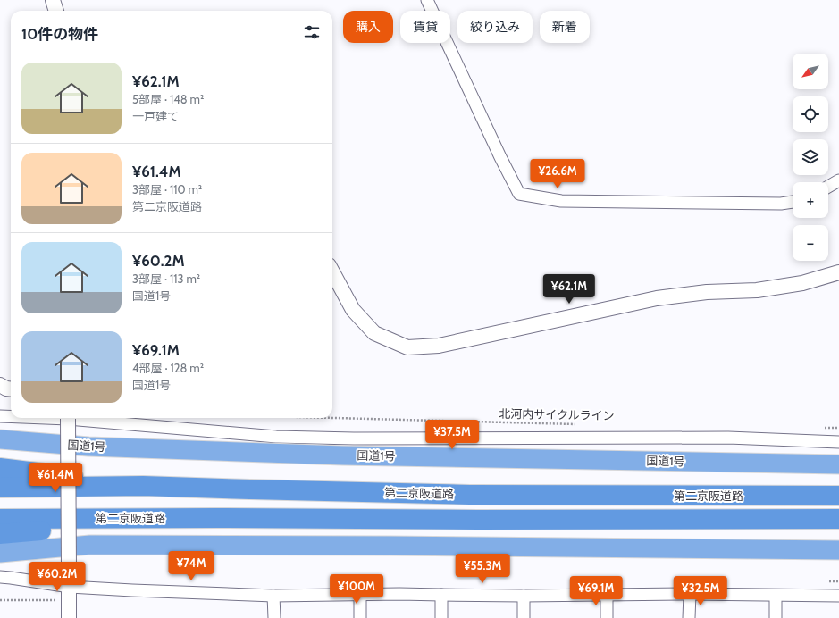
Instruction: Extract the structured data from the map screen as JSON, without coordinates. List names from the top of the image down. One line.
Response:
{"streets":{"highway":["国道1号","第二京阪道路"],"path":["北河内サイクルライン"]},"north":"bottom left","page":{"chip":["購入","賃貸","絞り込み","新着"],"heading":"10件の物件","map_buttons":["+","−"],"list":[{"name":"¥62.1M","note":"5部屋 · 148 m² · 一戸建て"},{"name":"¥61.4M","note":"3部屋 · 110 m² · 第二京阪道路"},{"name":"¥60.2M","note":"3部屋 · 113 m² · 国道1号"},{"name":"¥69.1M","note":"4部屋 · 128 m² · 国道1号"}],"price":["¥26.6M","¥62.1M","¥37.5M","¥61.4M","¥74M","¥55.3M","¥60.2M","¥100M","¥69.1M","¥32.5M"]}}
